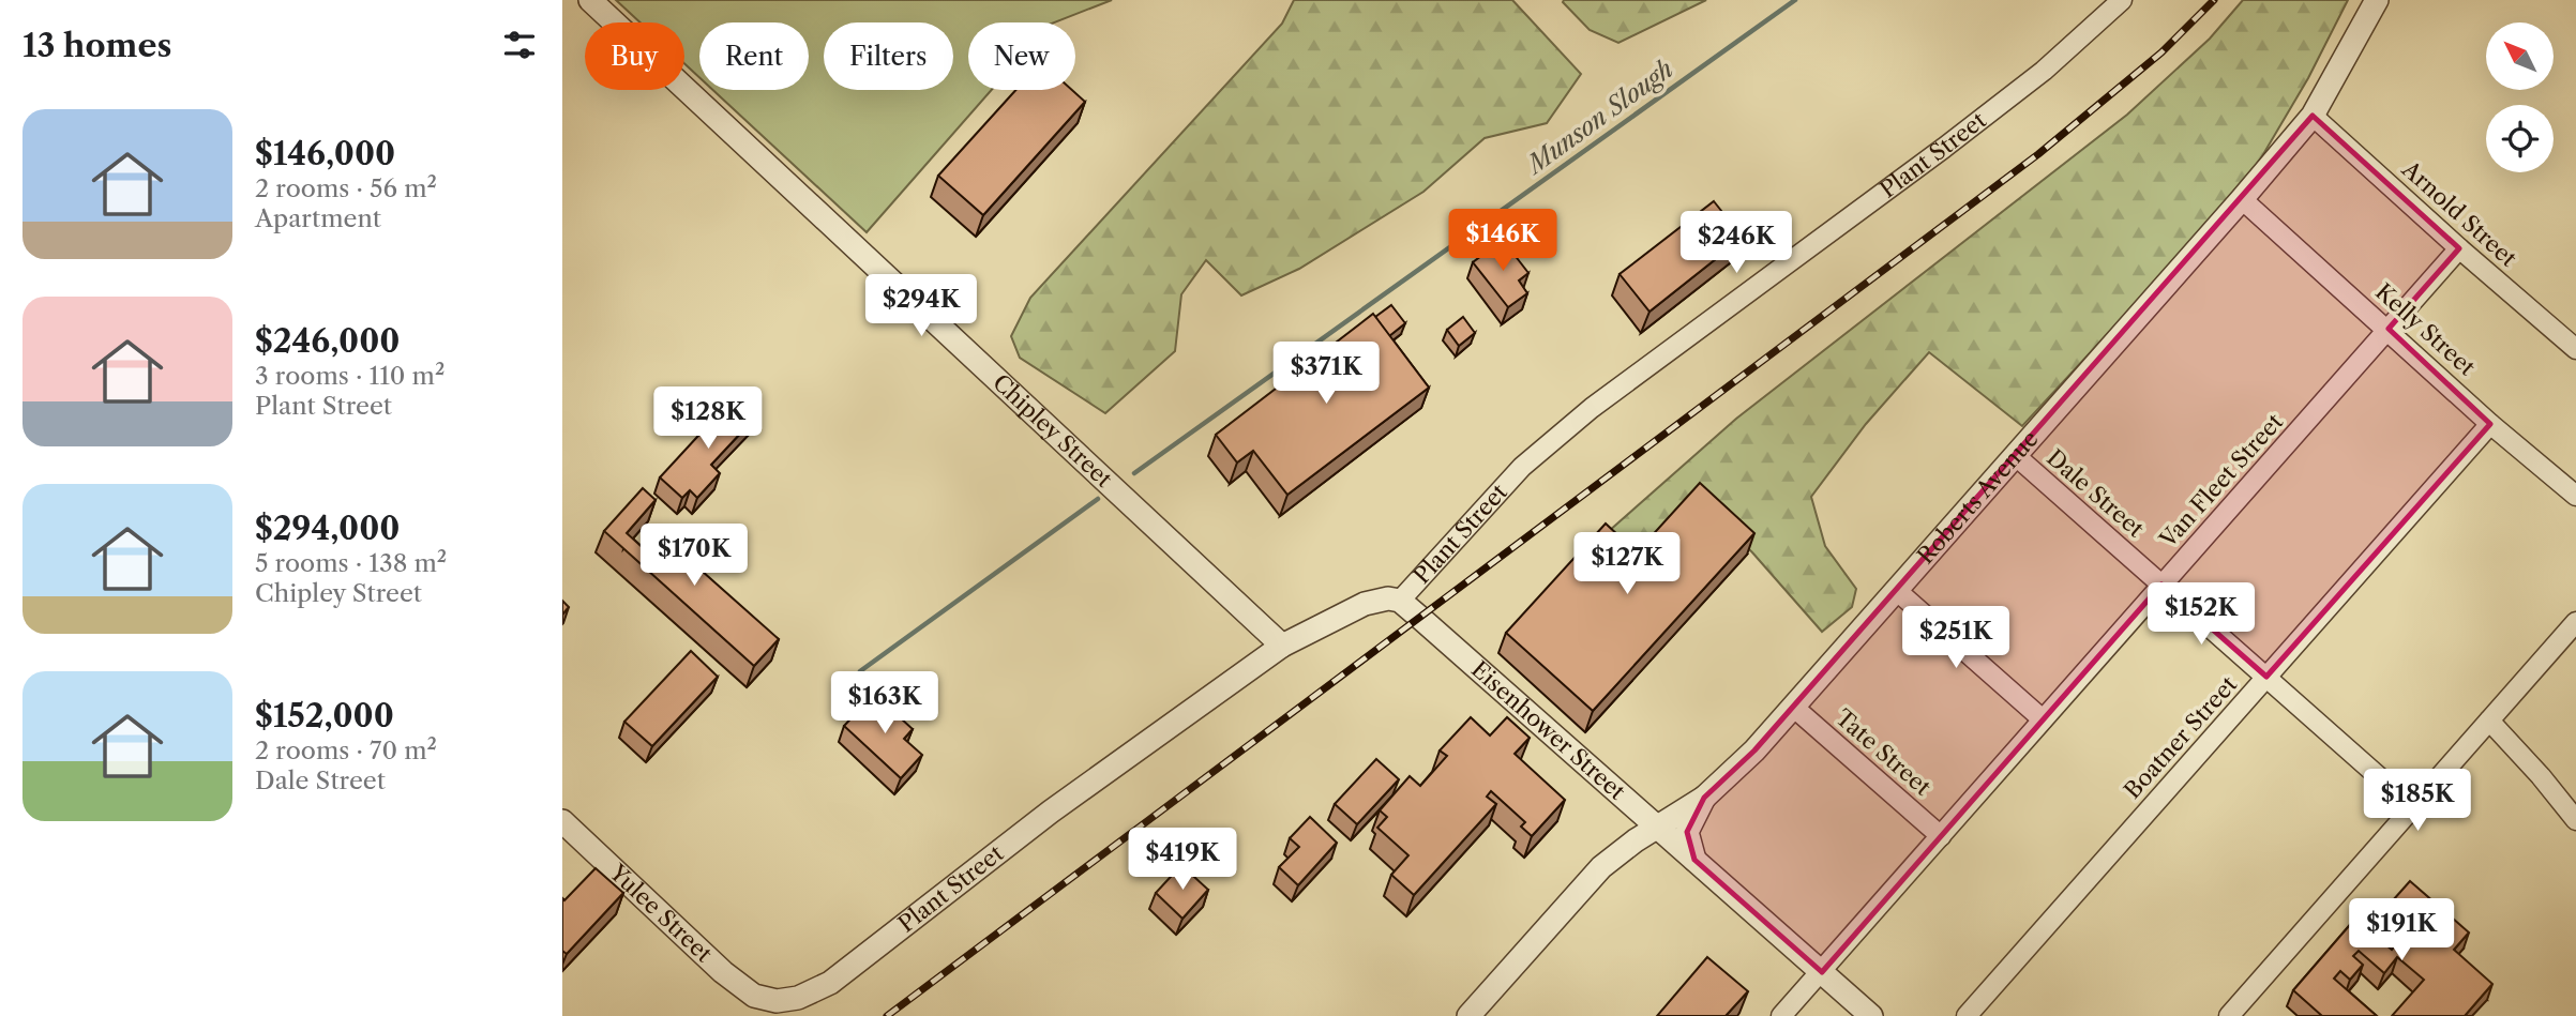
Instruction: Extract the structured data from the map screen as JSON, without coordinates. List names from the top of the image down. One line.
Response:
{"streets":{"street":["Plant Street","Arnold Street","Kelly Street","Chipley Street","Van Fleet Street","Dale Street","Roberts Avenue","Eisenhower Street","Boatner Street","Tate Street","Yulee Street"]},"crossings":[["Plant Street","Chipley Street"],["Plant Street","Eisenhower Street"],["Plant Street","Yulee Street"],["Arnold Street","Van Fleet Street"],["Arnold Street","Roberts Avenue"],["Kelly Street","Van Fleet Street"],["Kelly Street","Roberts Avenue"],["Kelly Street","Boatner Street"],["Van Fleet Street","Dale Street"],["Van Fleet Street","Eisenhower Street"],["Van Fleet Street","Tate Street"],["Dale Street","Roberts Avenue"],["Dale Street","Boatner Street"],["Roberts Avenue","Eisenhower Street"],["Roberts Avenue","Tate Street"]],"water":["Munson Slough"],"north":"top left","page":{"heading":"13 homes","chip":["Buy","Rent","Filters","New"],"list":[{"name":"$146,000","note":"2 rooms · 56 m² · Apartment"},{"name":"$246,000","note":"3 rooms · 110 m² · Plant Street"},{"name":"$294,000","note":"5 rooms · 138 m² · Chipley Street"},{"name":"$152,000","note":"2 rooms · 70 m² · Dale Street"}],"price":["$146K","$246K","$294K","$371K","$128K","$170K","$127K","$152K","$251K","$163K","$185K","$419K","$191K"]}}
